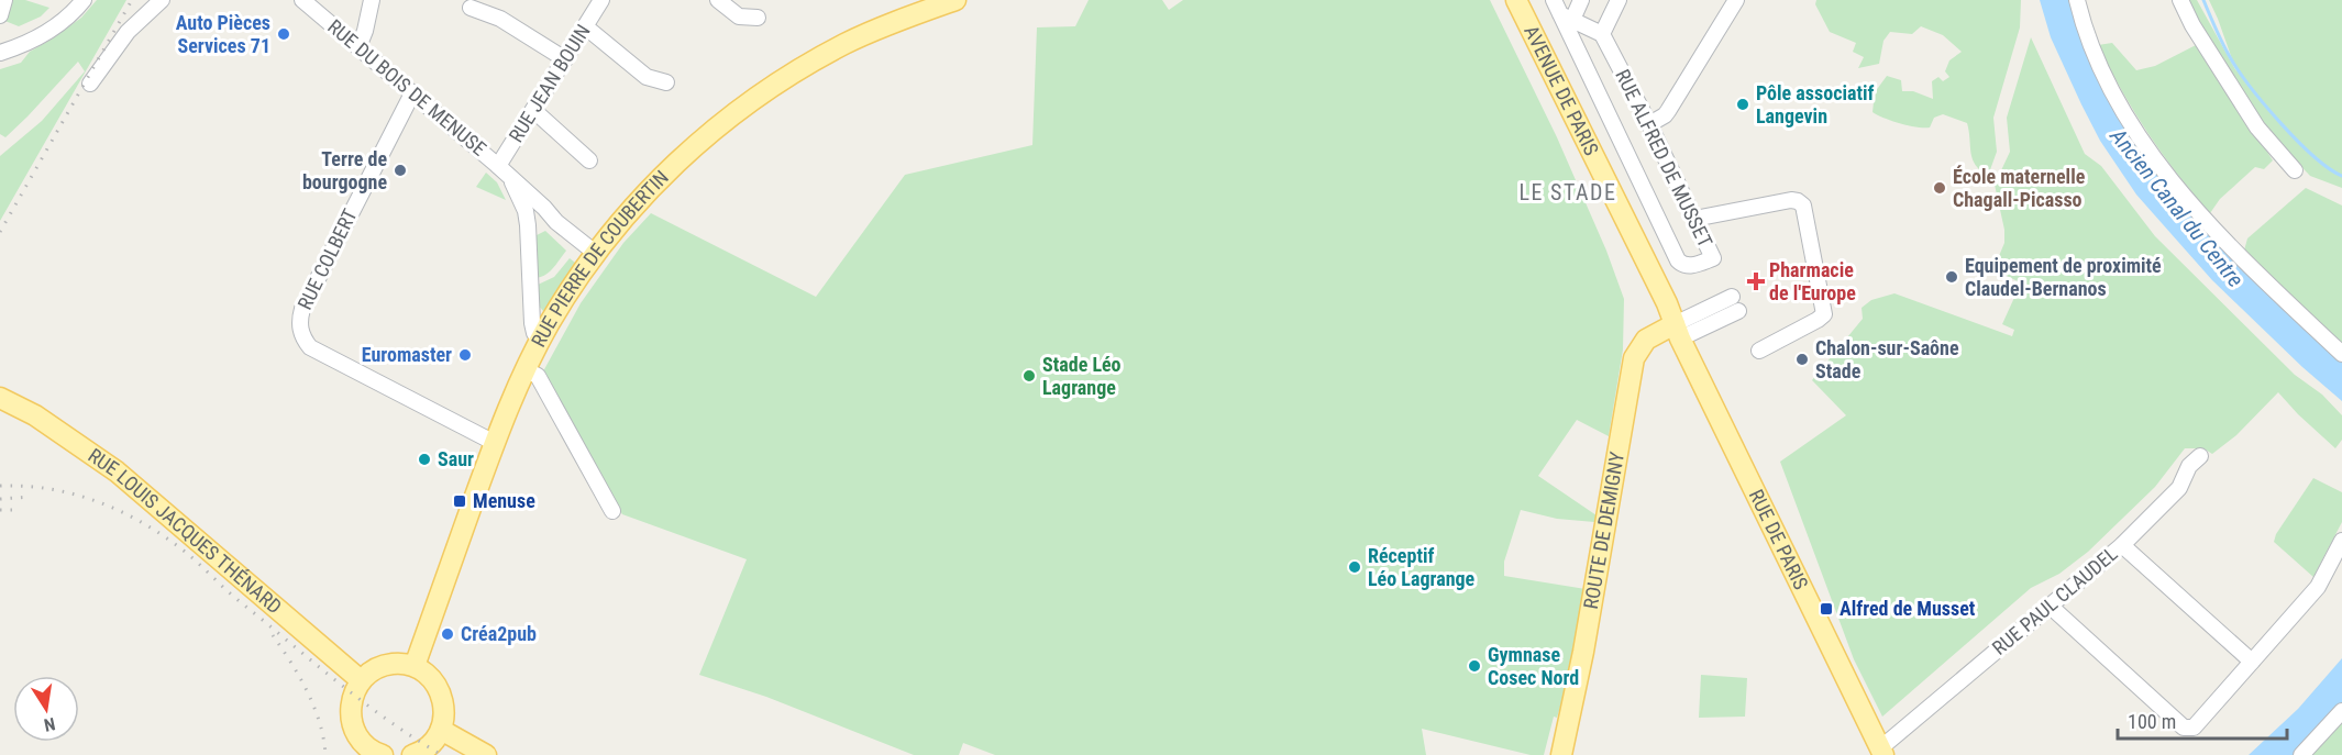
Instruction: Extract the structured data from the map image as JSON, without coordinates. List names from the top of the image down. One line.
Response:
{"streets":{"main road":["AVENUE DE PARIS","RUE PIERRE DE COUBERTIN","ROUTE DE DEMIGNY","RUE LOUIS JACQUES THÉNARD","RUE DE PARIS"],"street":["RUE JEAN BOUIN","RUE DU BOIS DE MENUSE","RUE ALFRED DE MUSSET","RUE COLBERT","RUE PAUL CLAUDEL"]},"crossings":[["RUE JEAN BOUIN","RUE DU BOIS DE MENUSE"],["RUE DU BOIS DE MENUSE","RUE COLBERT"],["RUE DU BOIS DE MENUSE","RUE PIERRE DE COUBERTIN"],["AVENUE DE PARIS","ROUTE DE DEMIGNY"],["AVENUE DE PARIS","RUE DE PARIS"],["RUE COLBERT","RUE PIERRE DE COUBERTIN"],["ROUTE DE DEMIGNY","RUE DE PARIS"],["RUE DE PARIS","RUE PAUL CLAUDEL"]],"districts":["LE STADE"],"water":["Ancien Canal du Centre"],"places":{"other":["Auto Pièces Services 71","Pôle associatif Langevin","Terre de bourgogne","École maternelle Chagall-Picasso","Equipement de proximité Claudel-Bernanos","Euromaster","Chalon-sur-Saône Stade","Stade Léo Lagrange","Saur","Réceptif Léo Lagrange","Créa2pub","Gymnase Cosec Nord"],"health":["Pharmacie de l'Europe"],"transit":["Menuse","Alfred de Musset"]},"scale_bar":"100 m","north":"bottom"}
